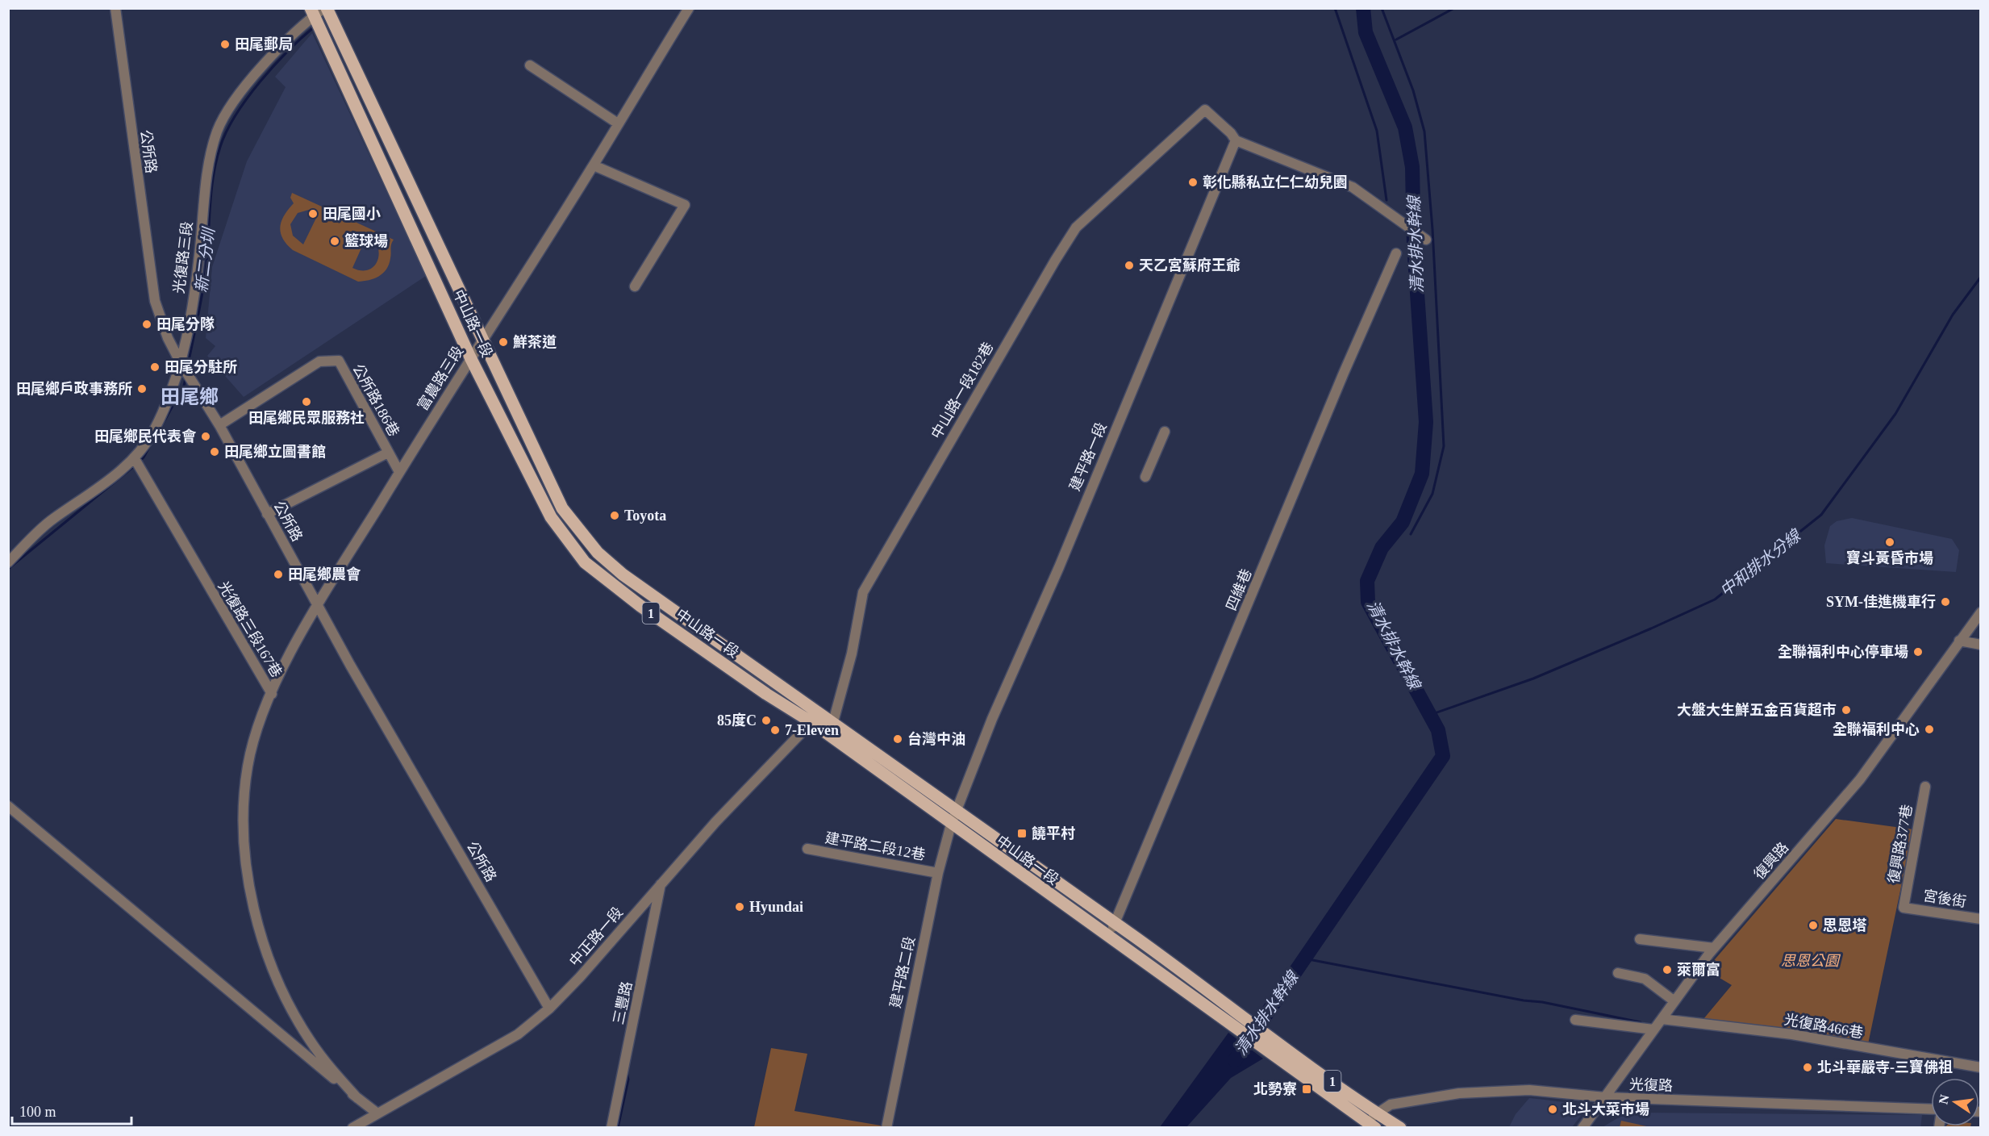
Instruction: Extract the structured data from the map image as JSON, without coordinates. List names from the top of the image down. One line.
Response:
{"streets":{"main road":["中山路一段","1"],"street":["公所路","光復路三段","富農路三段","中山路一段182巷","公所路186巷","建平路一段","四維巷","光復路三段167巷","復興路377巷","建平路二段12巷","復興路","宮後街","中正路一段","建平路二段","三豐路","光復路466巷","光復路"]},"crossings":[["公所路","光復路三段"],["公所路","富農路三段"],["公所路","公所路186巷"],["公所路","中正路一段"],["光復路三段","中山路一段"],["光復路三段","光復路三段167巷"],["中山路一段","富農路三段"],["中山路一段","中山路一段182巷"],["中山路一段","建平路一段"],["中山路一段","四維巷"],["中山路一段","1"],["中山路一段","中正路一段"],["中山路一段","建平路二段"],["中山路一段","光復路"],["富農路三段","公所路186巷"],["富農路三段","光復路三段167巷"],["中山路一段182巷","建平路一段"],["建平路一段","建平路二段"],["1","光復路"],["復興路377巷","宮後街"],["建平路二段12巷","建平路二段"],["復興路","光復路466巷"],["復興路","光復路"],["中正路一段","三豐路"]],"districts":["田尾鄉"],"water":["清水排水幹線","新二分圳","中和排水分線"],"parks":["思恩公園"],"places":{"other":["田尾郵局","彰化縣私立仁仁幼兒園","田尾國小","籃球場","天乙宮蘇府王爺","田尾分隊","鮮茶道","田尾分駐所","田尾鄉戶政事務所","田尾鄉民眾服務社","田尾鄉民代表會","田尾鄉立圖書館","Toyota","寶斗黃昏市場","田尾鄉農會","SYM-佳進機車行","全聯福利中心停車場","大盤大生鮮五金百貨超市","85度C","全聯福利中心","7-Eleven","台灣中油","Hyundai","思恩塔","萊爾富","北斗華嚴寺-三寶佛祖","北斗大菜市場"],"transit":["饒平村","北勢寮"]},"scale_bar":"100 m","north":"left"}
